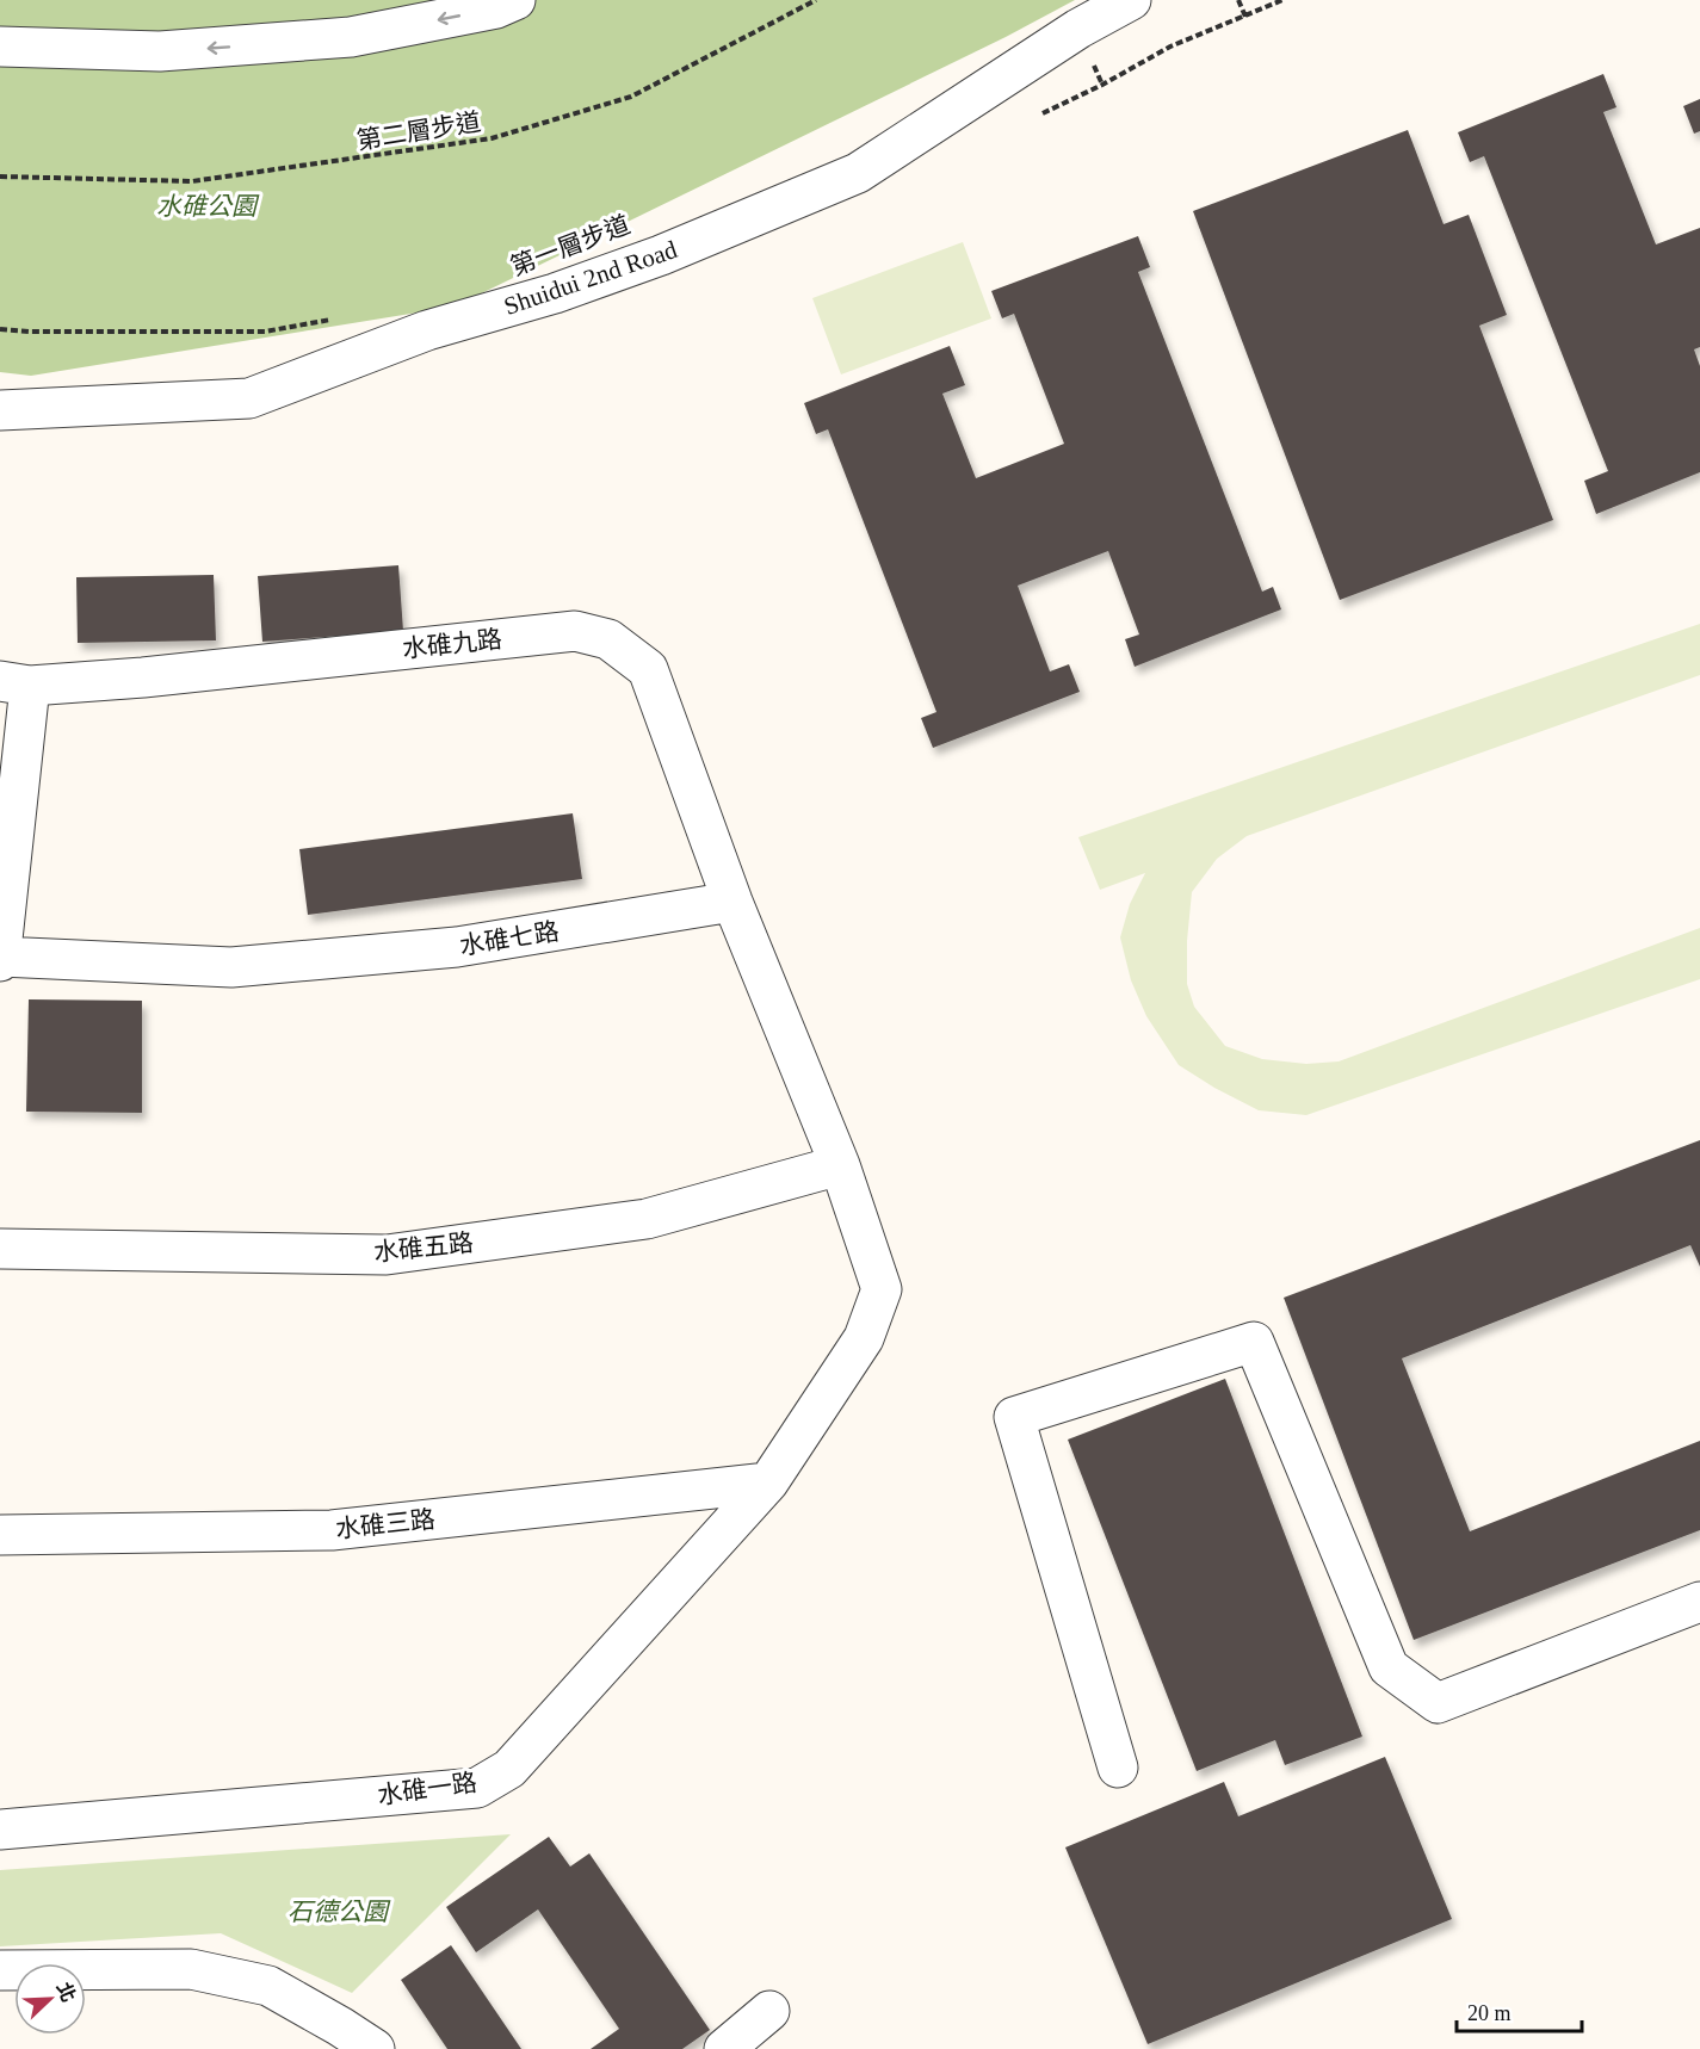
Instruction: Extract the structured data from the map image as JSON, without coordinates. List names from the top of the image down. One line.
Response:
{"streets":{"street":["Shuidui 2nd Road","水碓九路","水碓七路","水碓五路","水碓三路","水碓一路"],"path":["第二層步道"]},"crossings":[["水碓九路","水碓七路"],["水碓五路","水碓一路"],["水碓三路","水碓一路"]],"parks":["水碓公園","石德公園"],"scale_bar":"20 m","north":"top right"}
